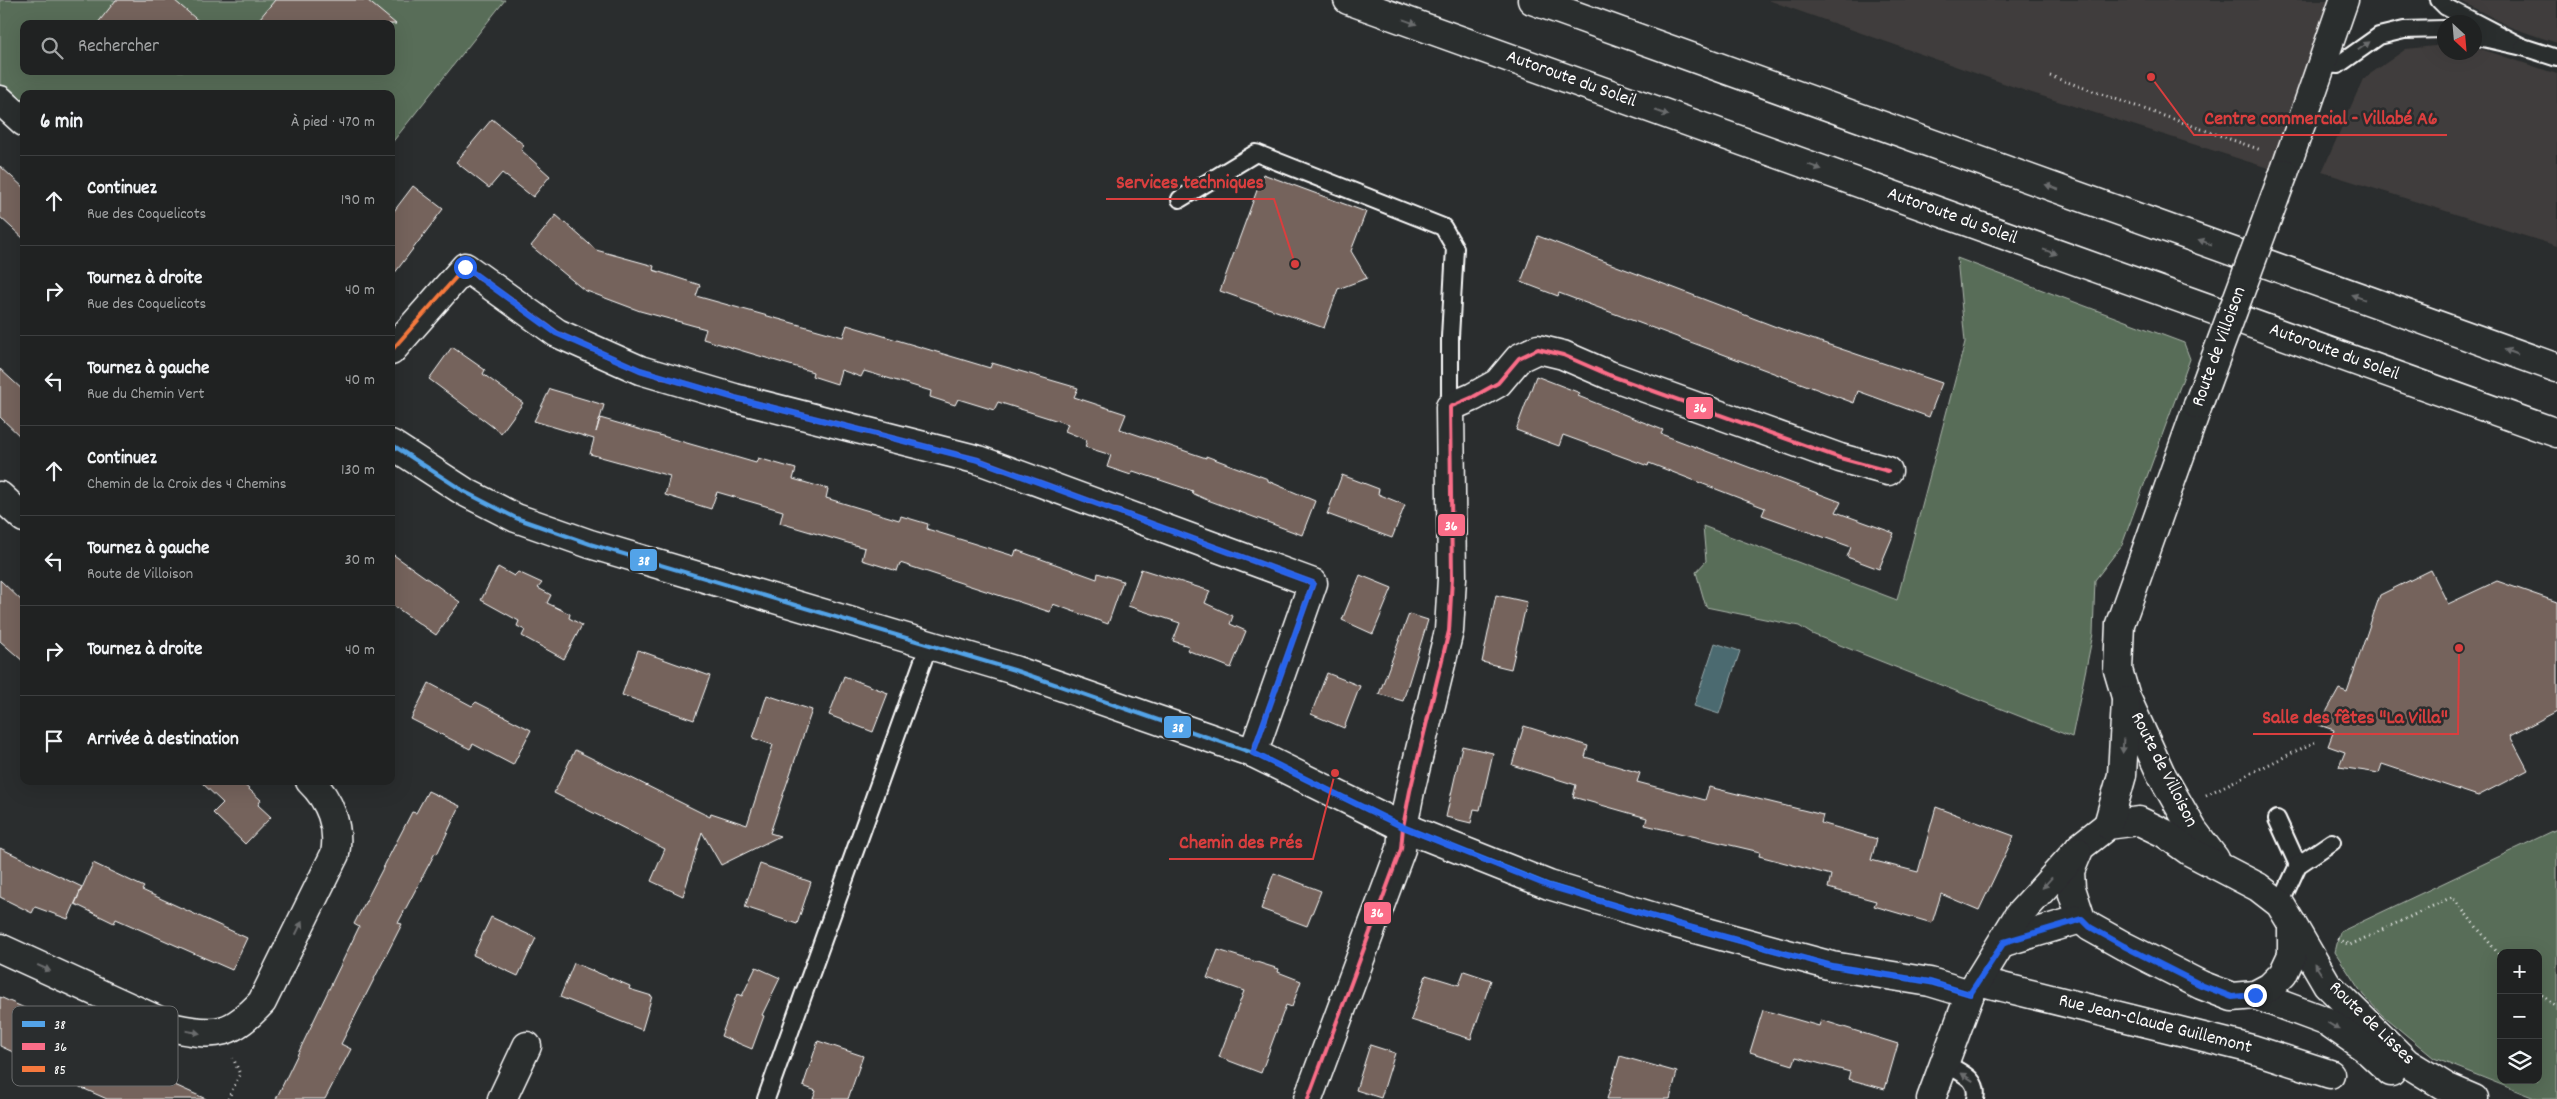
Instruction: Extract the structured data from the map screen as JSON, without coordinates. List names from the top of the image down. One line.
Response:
{"streets":{"main road":["Autoroute du Soleil","Route de Villoison","Route de Lisses","Rue Jean-Claude Guillemont"]},"places":["Centre commercial - Villabé A6","Services techniques","Salle des fêtes \"La Villa\"","Chemin des Prés"],"lines":["transit line 85","transit line 36","transit line 38"],"legend":["38","36","85"],"north":"bottom right","page":{"search":"Rechercher","heading":["6 min","À pied · 470 m"],"list":[["Continuez","Rue des Coquelicots","190 m"],["Tournez à droite","Rue des Coquelicots","40 m"],["Tournez à gauche","Rue du Chemin Vert","40 m"],["Continuez","Chemin de la Croix des 4 Chemins","130 m"],["Tournez à gauche","Route de Villoison","30 m"],["Tournez à droite","40 m"],"Arrivée à destination"],"map_buttons":["+","−"]}}
